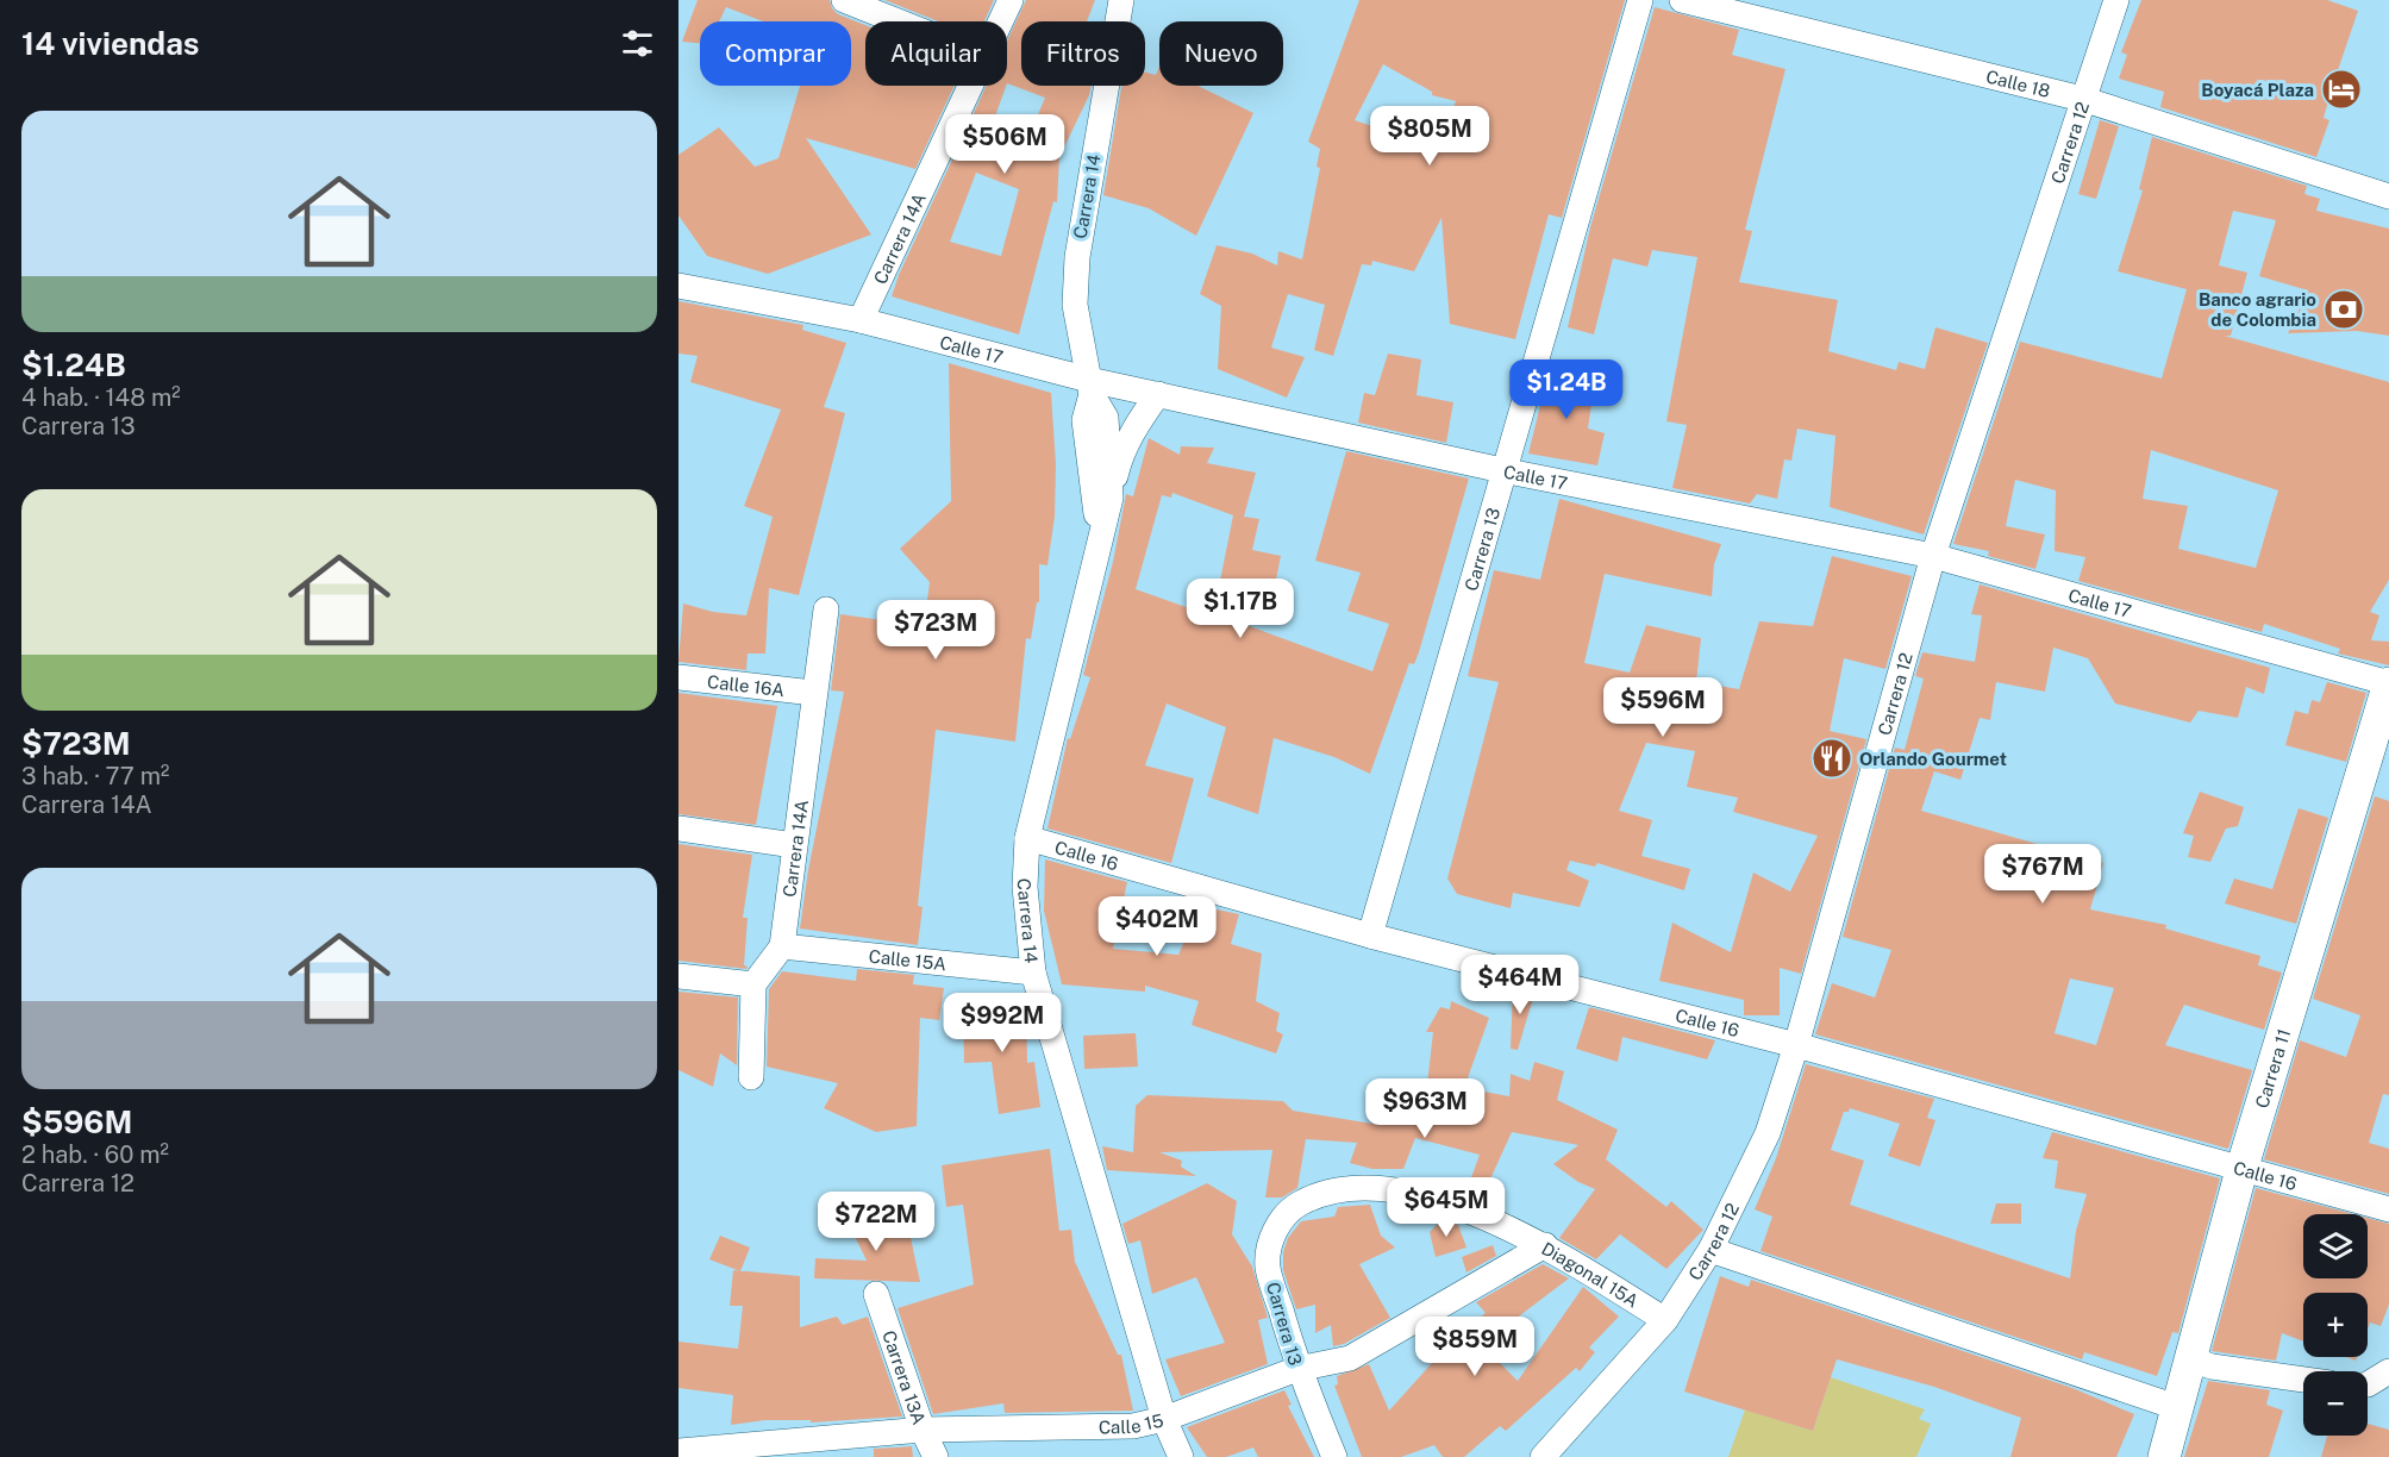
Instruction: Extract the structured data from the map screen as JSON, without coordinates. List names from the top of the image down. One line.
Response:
{"streets":{"main road":["Carrera 11"],"street":["Calle 18","Carrera 12","Carrera 14","Carrera 14A","Calle 17","Carrera 13","Calle 16A","Calle 16","Calle 15A","Diagonal 15A","Carrera 13A","Calle 15"]},"crossings":[["Calle 18","Carrera 12"],["Carrera 12","Calle 17"],["Carrera 12","Calle 16"],["Carrera 12","Diagonal 15A"],["Carrera 14","Calle 17"],["Carrera 14","Calle 16"],["Carrera 14","Calle 15A"],["Carrera 14","Calle 15"],["Carrera 14A","Calle 17"],["Carrera 14A","Calle 16A"],["Carrera 14A","Calle 15A"],["Calle 17","Carrera 13"],["Calle 17","Carrera 11"],["Carrera 13","Calle 16"],["Carrera 13","Diagonal 15A"],["Carrera 13","Calle 15"],["Calle 16","Carrera 11"],["Diagonal 15A","Calle 15"],["Carrera 13A","Calle 15"]],"places":{"hotel":["Boyacá Plaza"],"bank":["Banco agrario de Colombia"],"restaurant":["Orlando Gourmet"]},"page":{"heading":"14 viviendas","chip":["Comprar","Alquilar","Filtros","Nuevo"],"list":[{"name":"$1.24B","note":"4 hab. · 148 m² · Carrera 13"},{"name":"$723M","note":"3 hab. · 77 m² · Carrera 14A"},{"name":"$596M","note":"2 hab. · 60 m² · Carrera 12"}],"price":["$805M","$506M","$1.24B","$1.17B","$723M","$596M","$767M","$402M","$464M","$992M","$963M","$645M","$722M","$859M"],"map_buttons":["+","−"]}}
